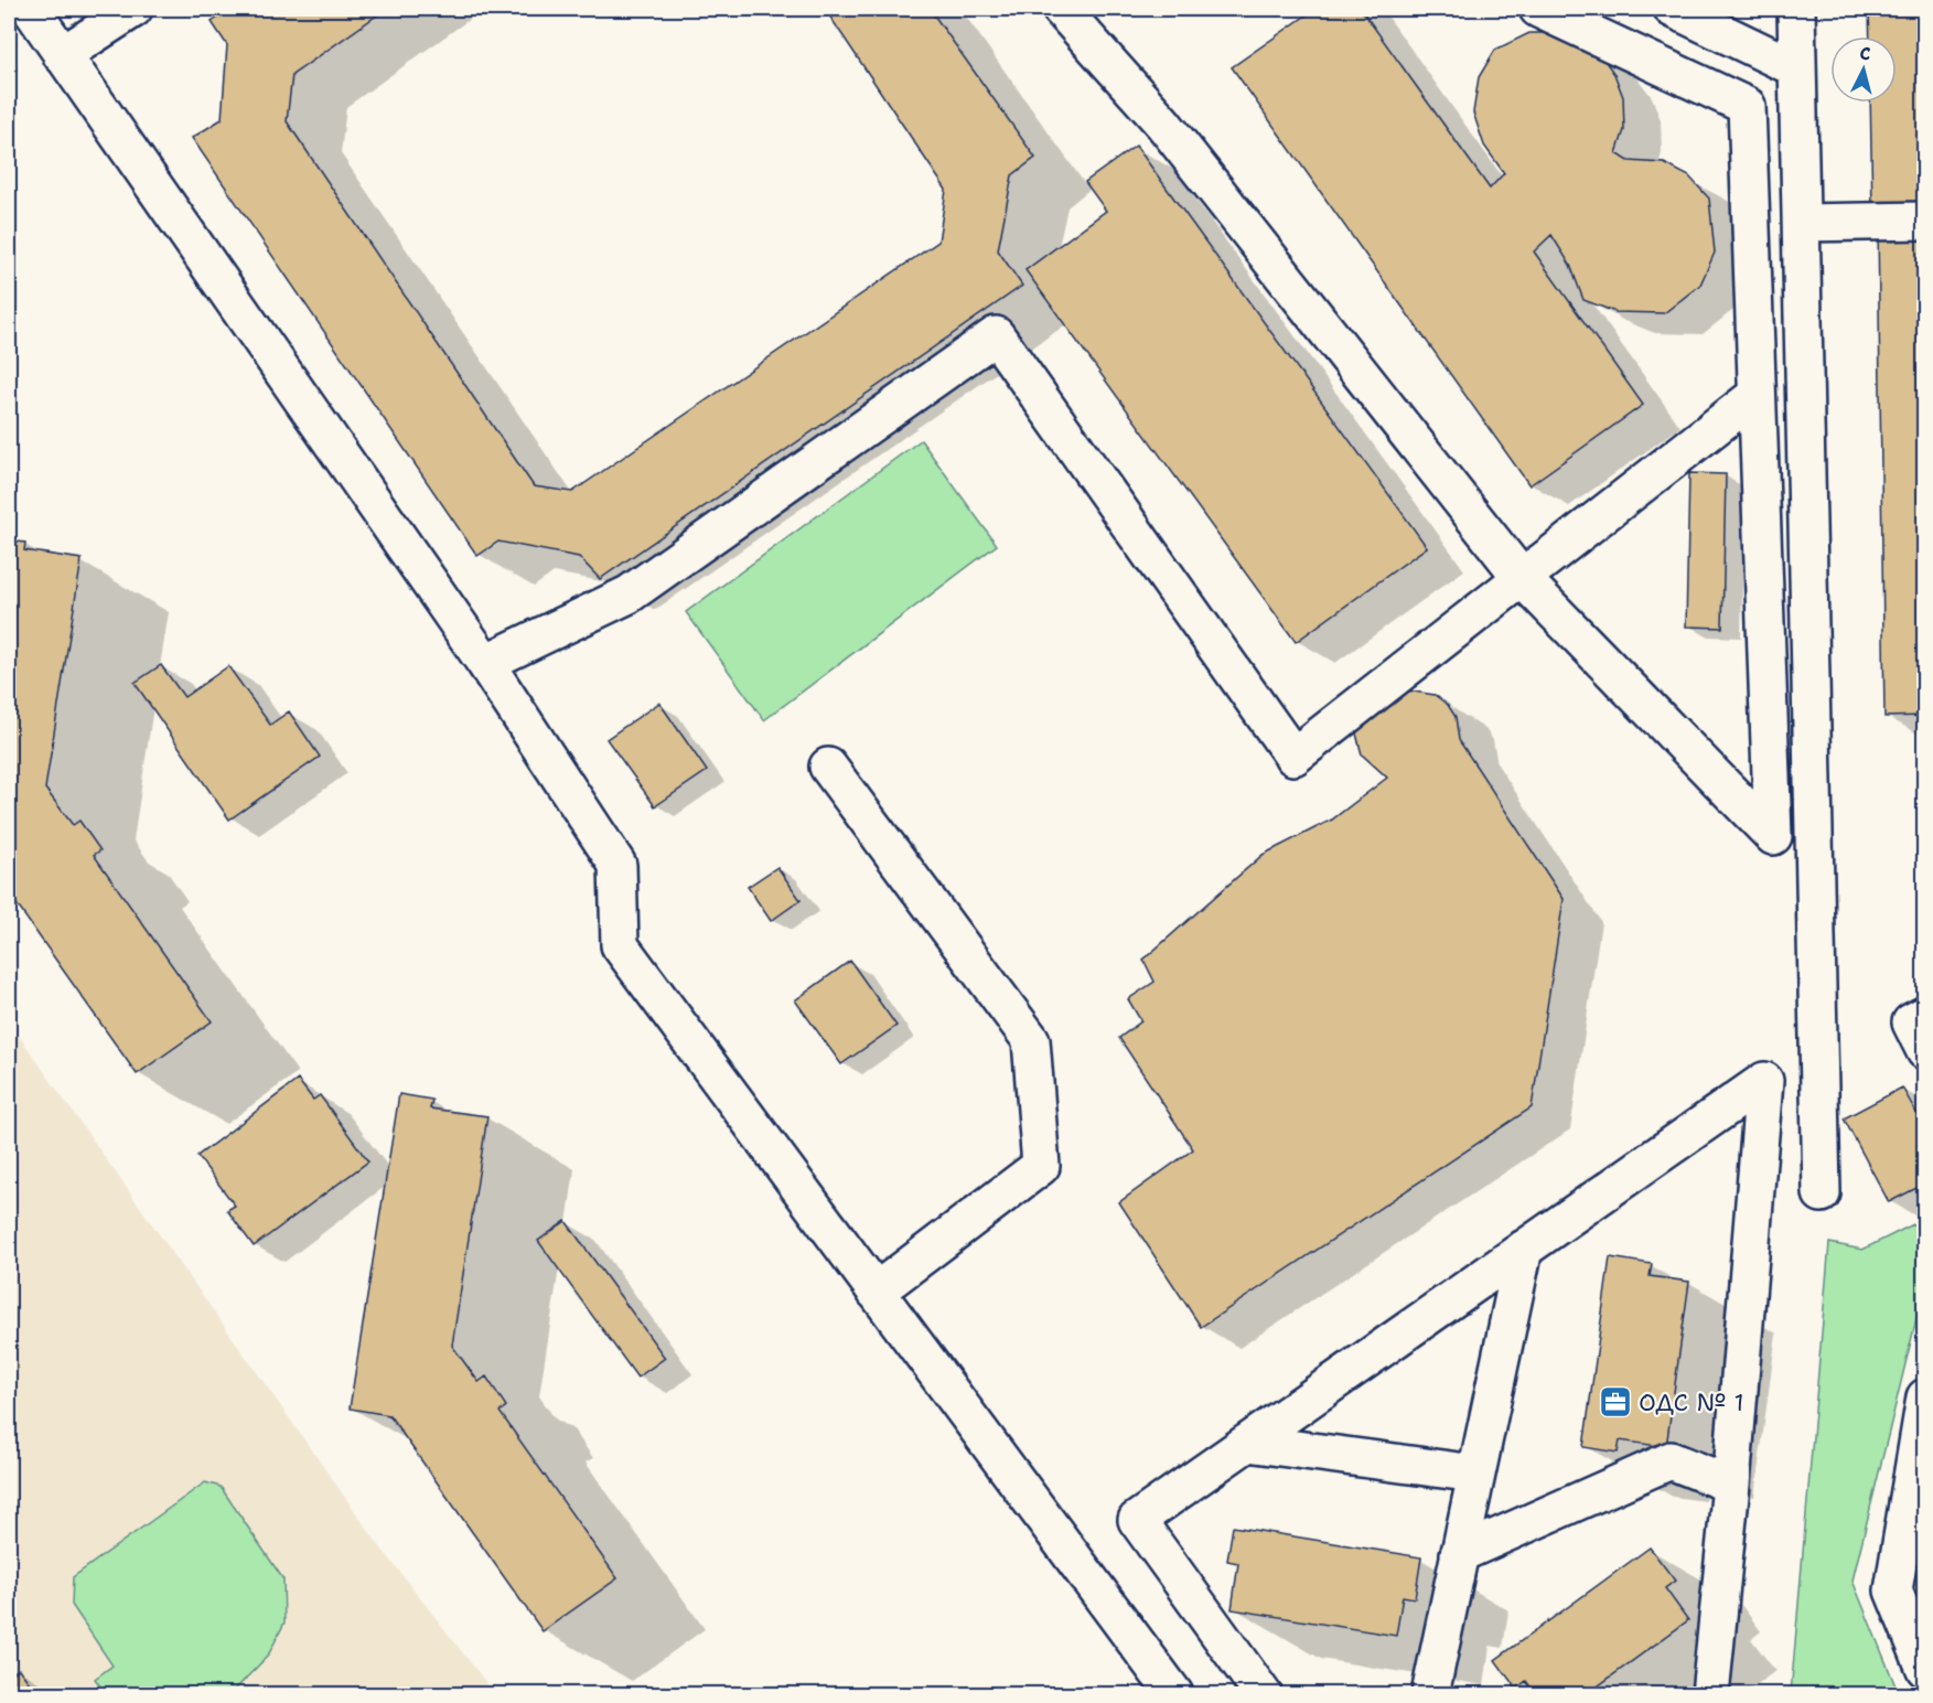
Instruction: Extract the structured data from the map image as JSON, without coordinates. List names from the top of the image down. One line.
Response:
{"places":{"office":["ОДС № 1"]},"north":"top"}
